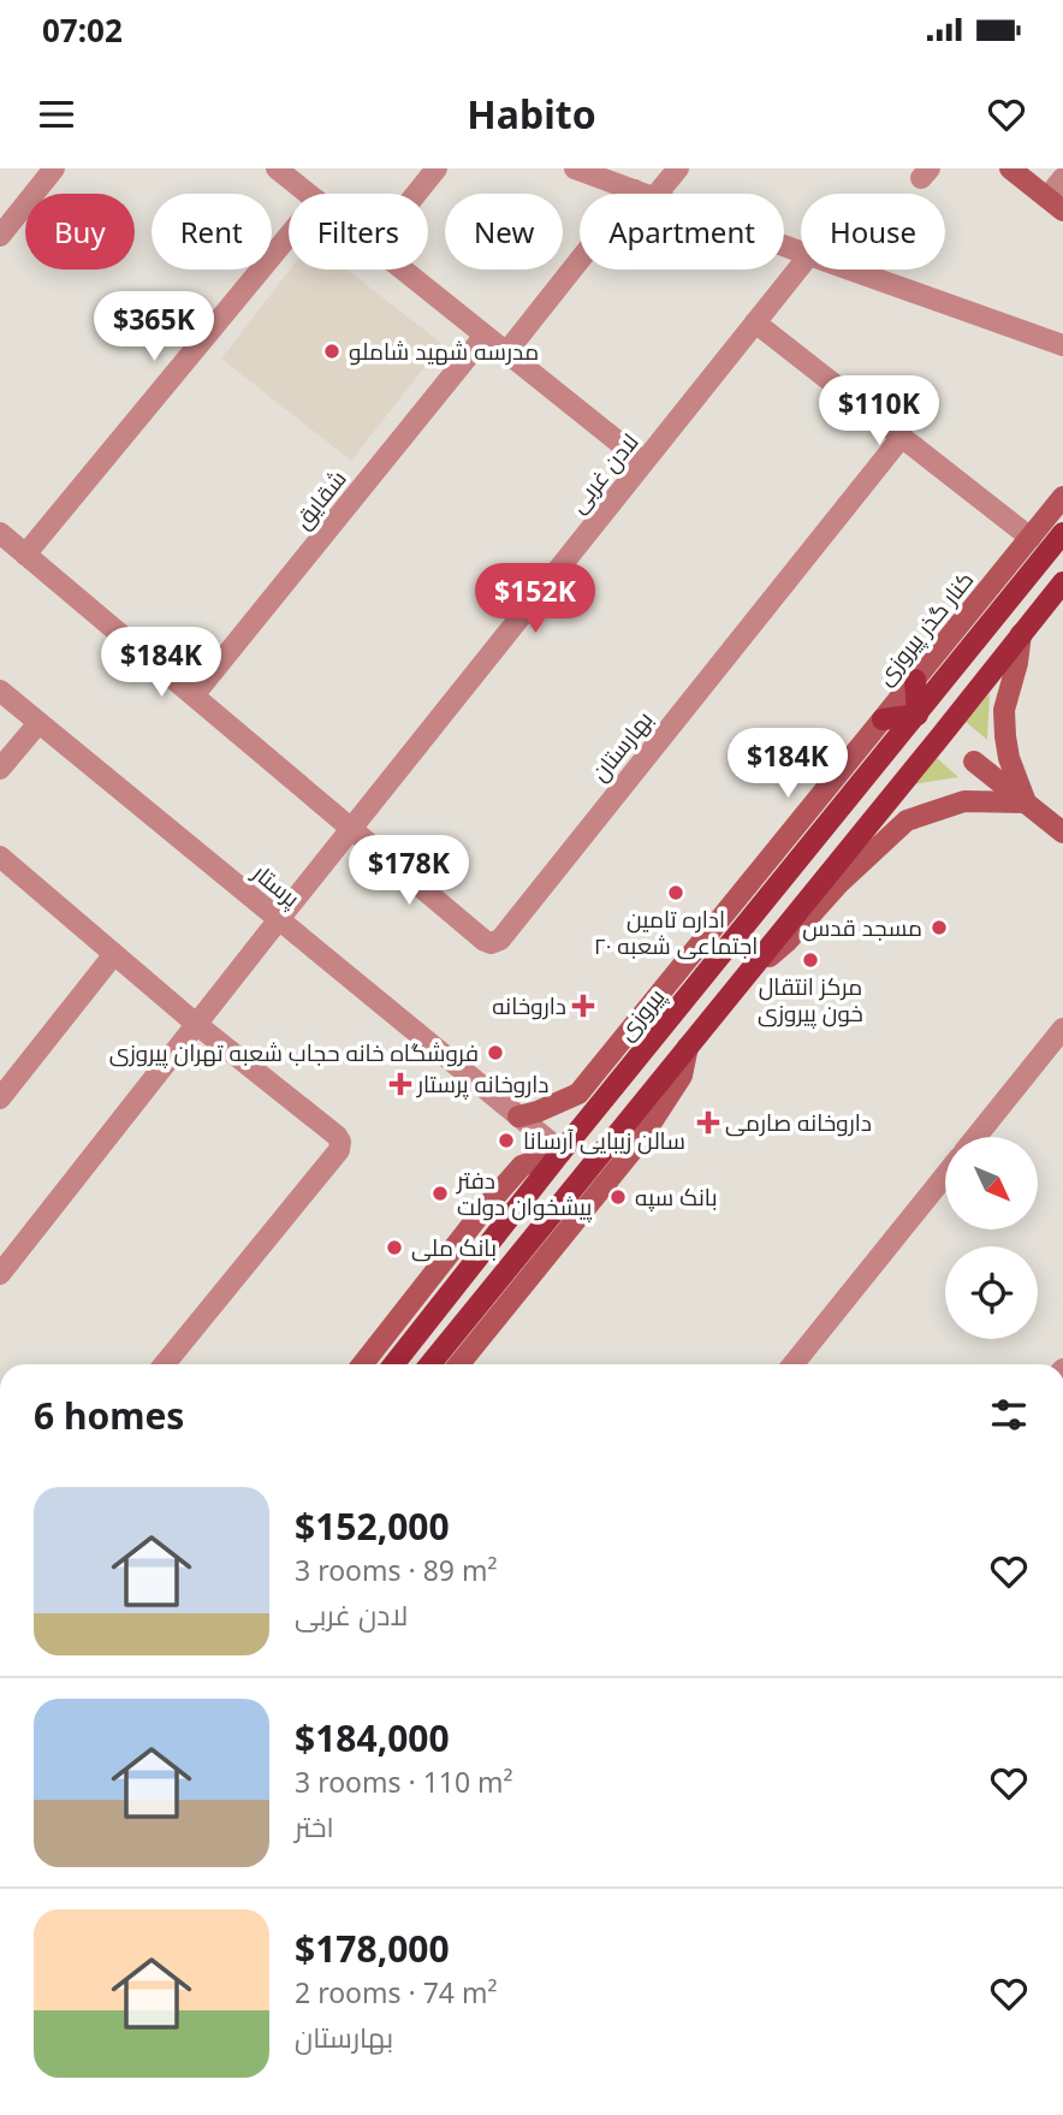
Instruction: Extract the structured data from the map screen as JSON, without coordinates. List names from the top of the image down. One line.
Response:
{"streets":{"main road":["کنار گذر پیروزی","پیروزی"],"street":["لادن غربی","شقایق","بهارستان","پرستار"]},"crossings":[["لادن غربی","بهارستان"],["لادن غربی","پرستار"],["شقایق","بهارستان"],["کنار گذر پیروزی","پرستار"],["پرستار","پیروزی"]],"places":{"other":["مدرسه شهید شاملو","اداره تامین اجتماعی شعبه ۲۰","مسجد قدس","مرکز انتقال خون پیروزی","فروشگاه خانه حجاب شعبه تهران پیروزی","سالن زیبایی آرسانا","دفتر پیشخوان دولت","بانک سپه","بانک ملی"],"health":["داروخانه","داروخانه پرستار","داروخانه صارمی"]},"north":"bottom right","page":{"status":"07:02","header":"Habito","chip":["Buy","Rent","Filters","New","Apartment","House"],"price":["$365K","$110K","$152K","$184K","$184K","$178K"],"heading":"6 homes","list":[{"name":"$152,000","note":"3 rooms · 89 m² · لادن غربی"},{"name":"$184,000","note":"3 rooms · 110 m² · اختر"},{"name":"$178,000","note":"2 rooms · 74 m² · بهارستان"}]}}
